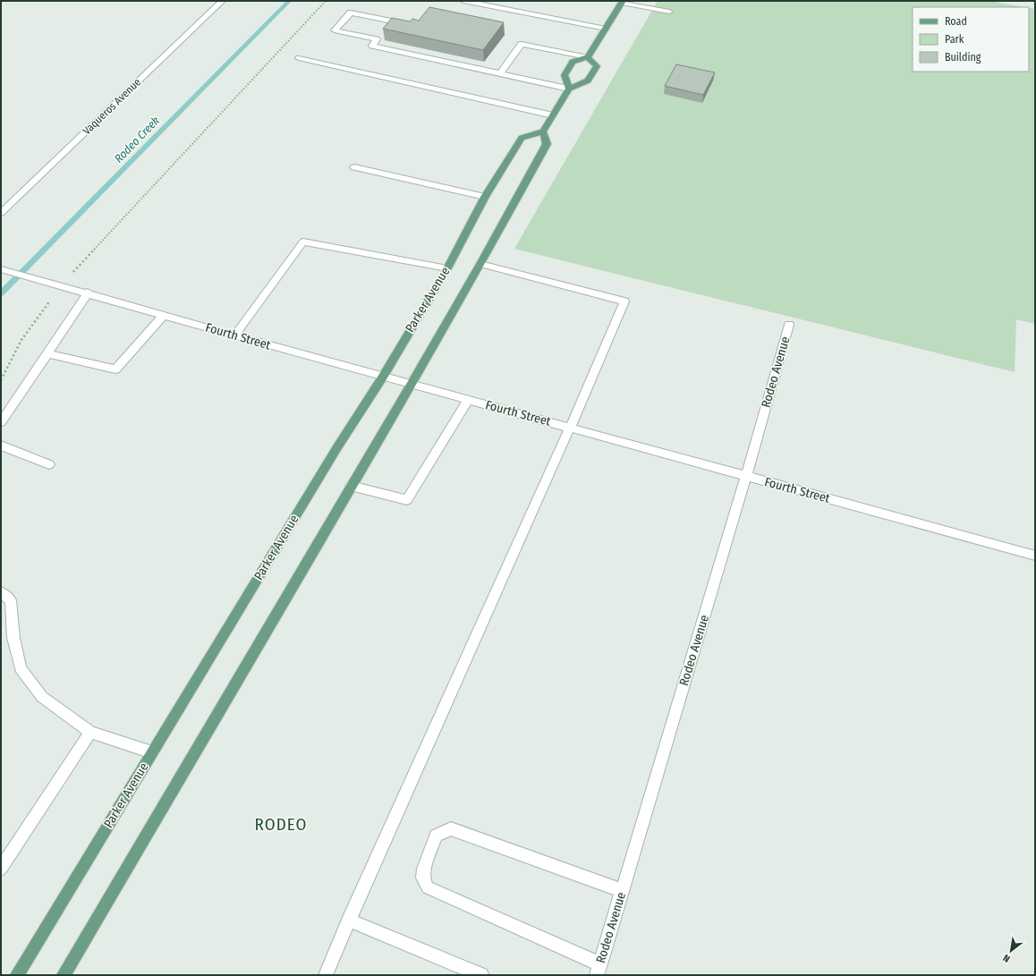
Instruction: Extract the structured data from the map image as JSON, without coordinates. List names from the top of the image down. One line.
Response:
{"streets":{"main road":["Parker Avenue"],"street":["Vaqueros Avenue","Fourth Street","Rodeo Avenue"]},"crossings":[["Parker Avenue","Fourth Street"],["Fourth Street","Rodeo Avenue"]],"districts":["RODEO"],"water":["Rodeo Creek"],"legend":["Road","Park","Building"],"north":"bottom left"}
